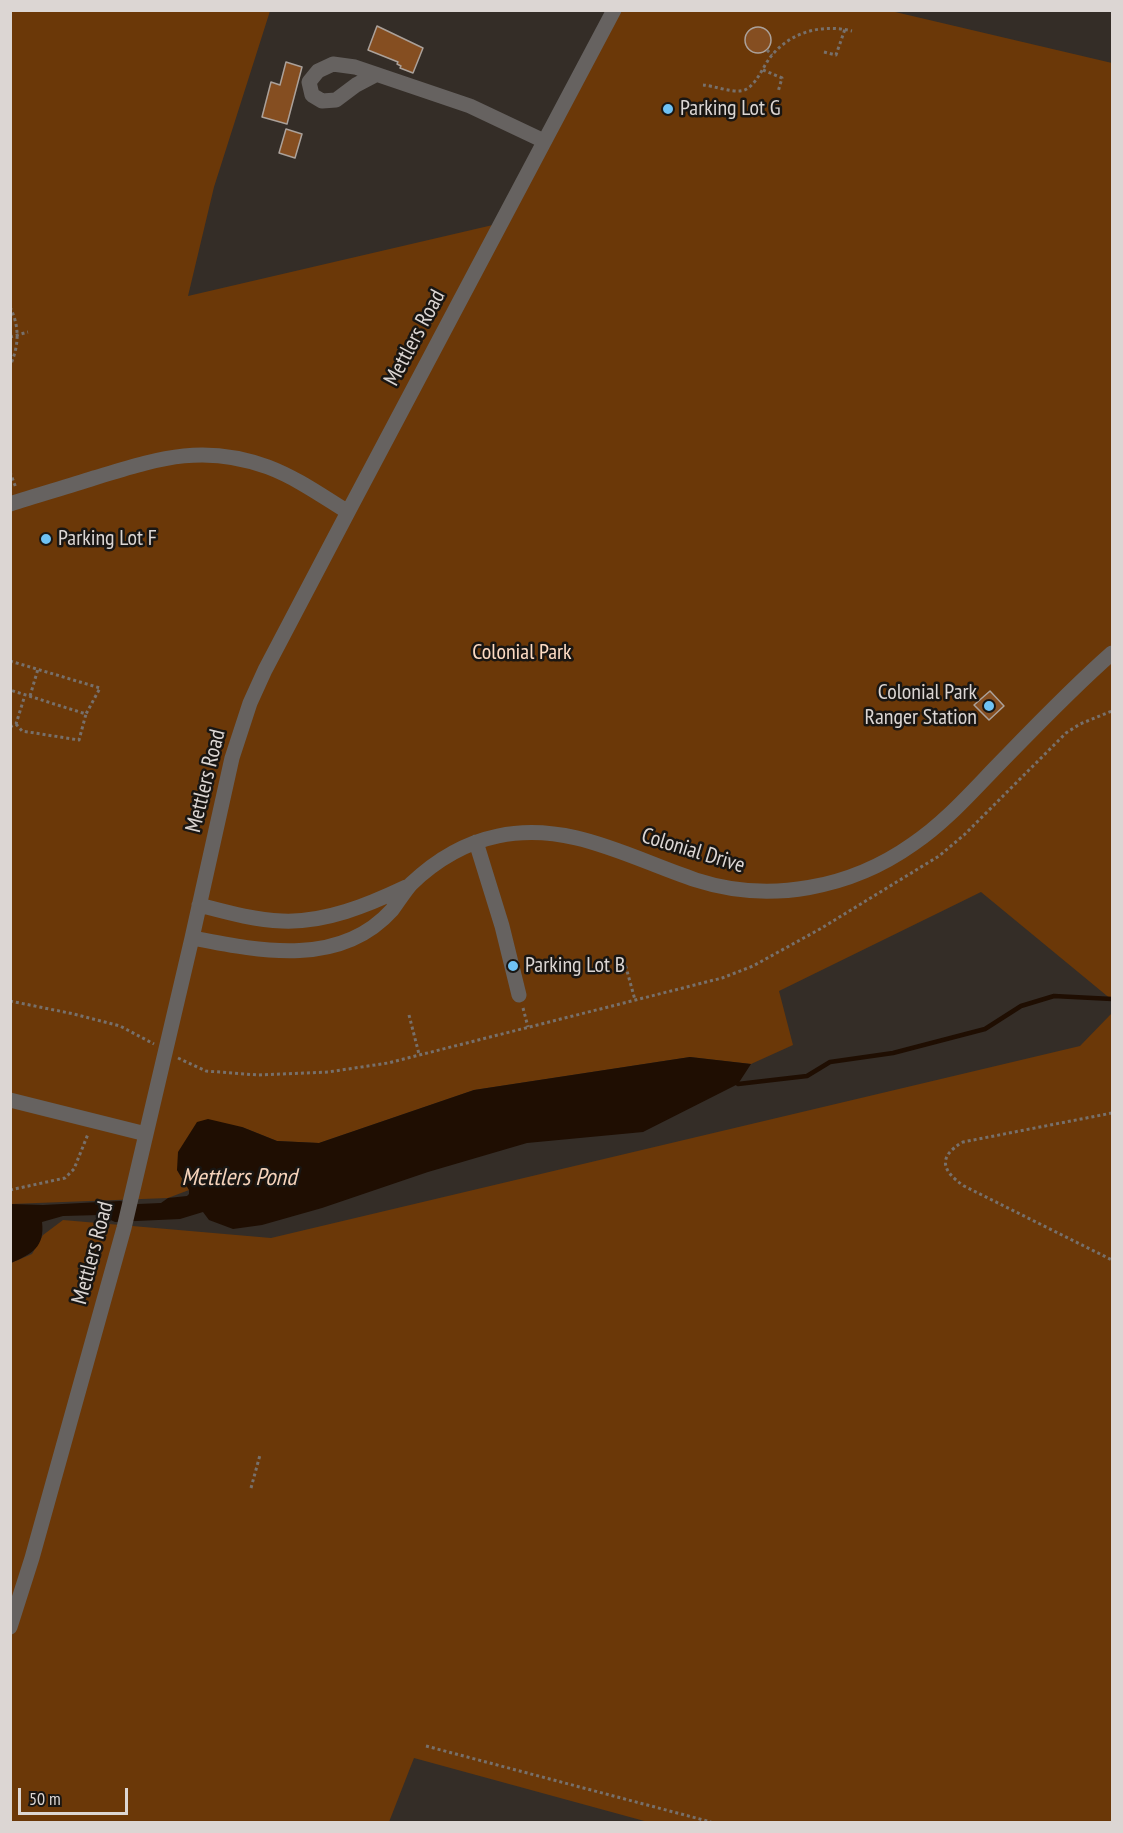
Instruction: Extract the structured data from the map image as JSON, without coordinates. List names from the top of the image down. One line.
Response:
{"streets":{"street":["Mettlers Road","Colonial Drive"]},"crossings":[["Mettlers Road","Colonial Drive"]],"water":["Mettlers Pond"],"parks":["Colonial Park"],"places":["Parking Lot G","Parking Lot F","Colonial Park Ranger Station","Parking Lot B"],"scale_bar":"50 m"}
